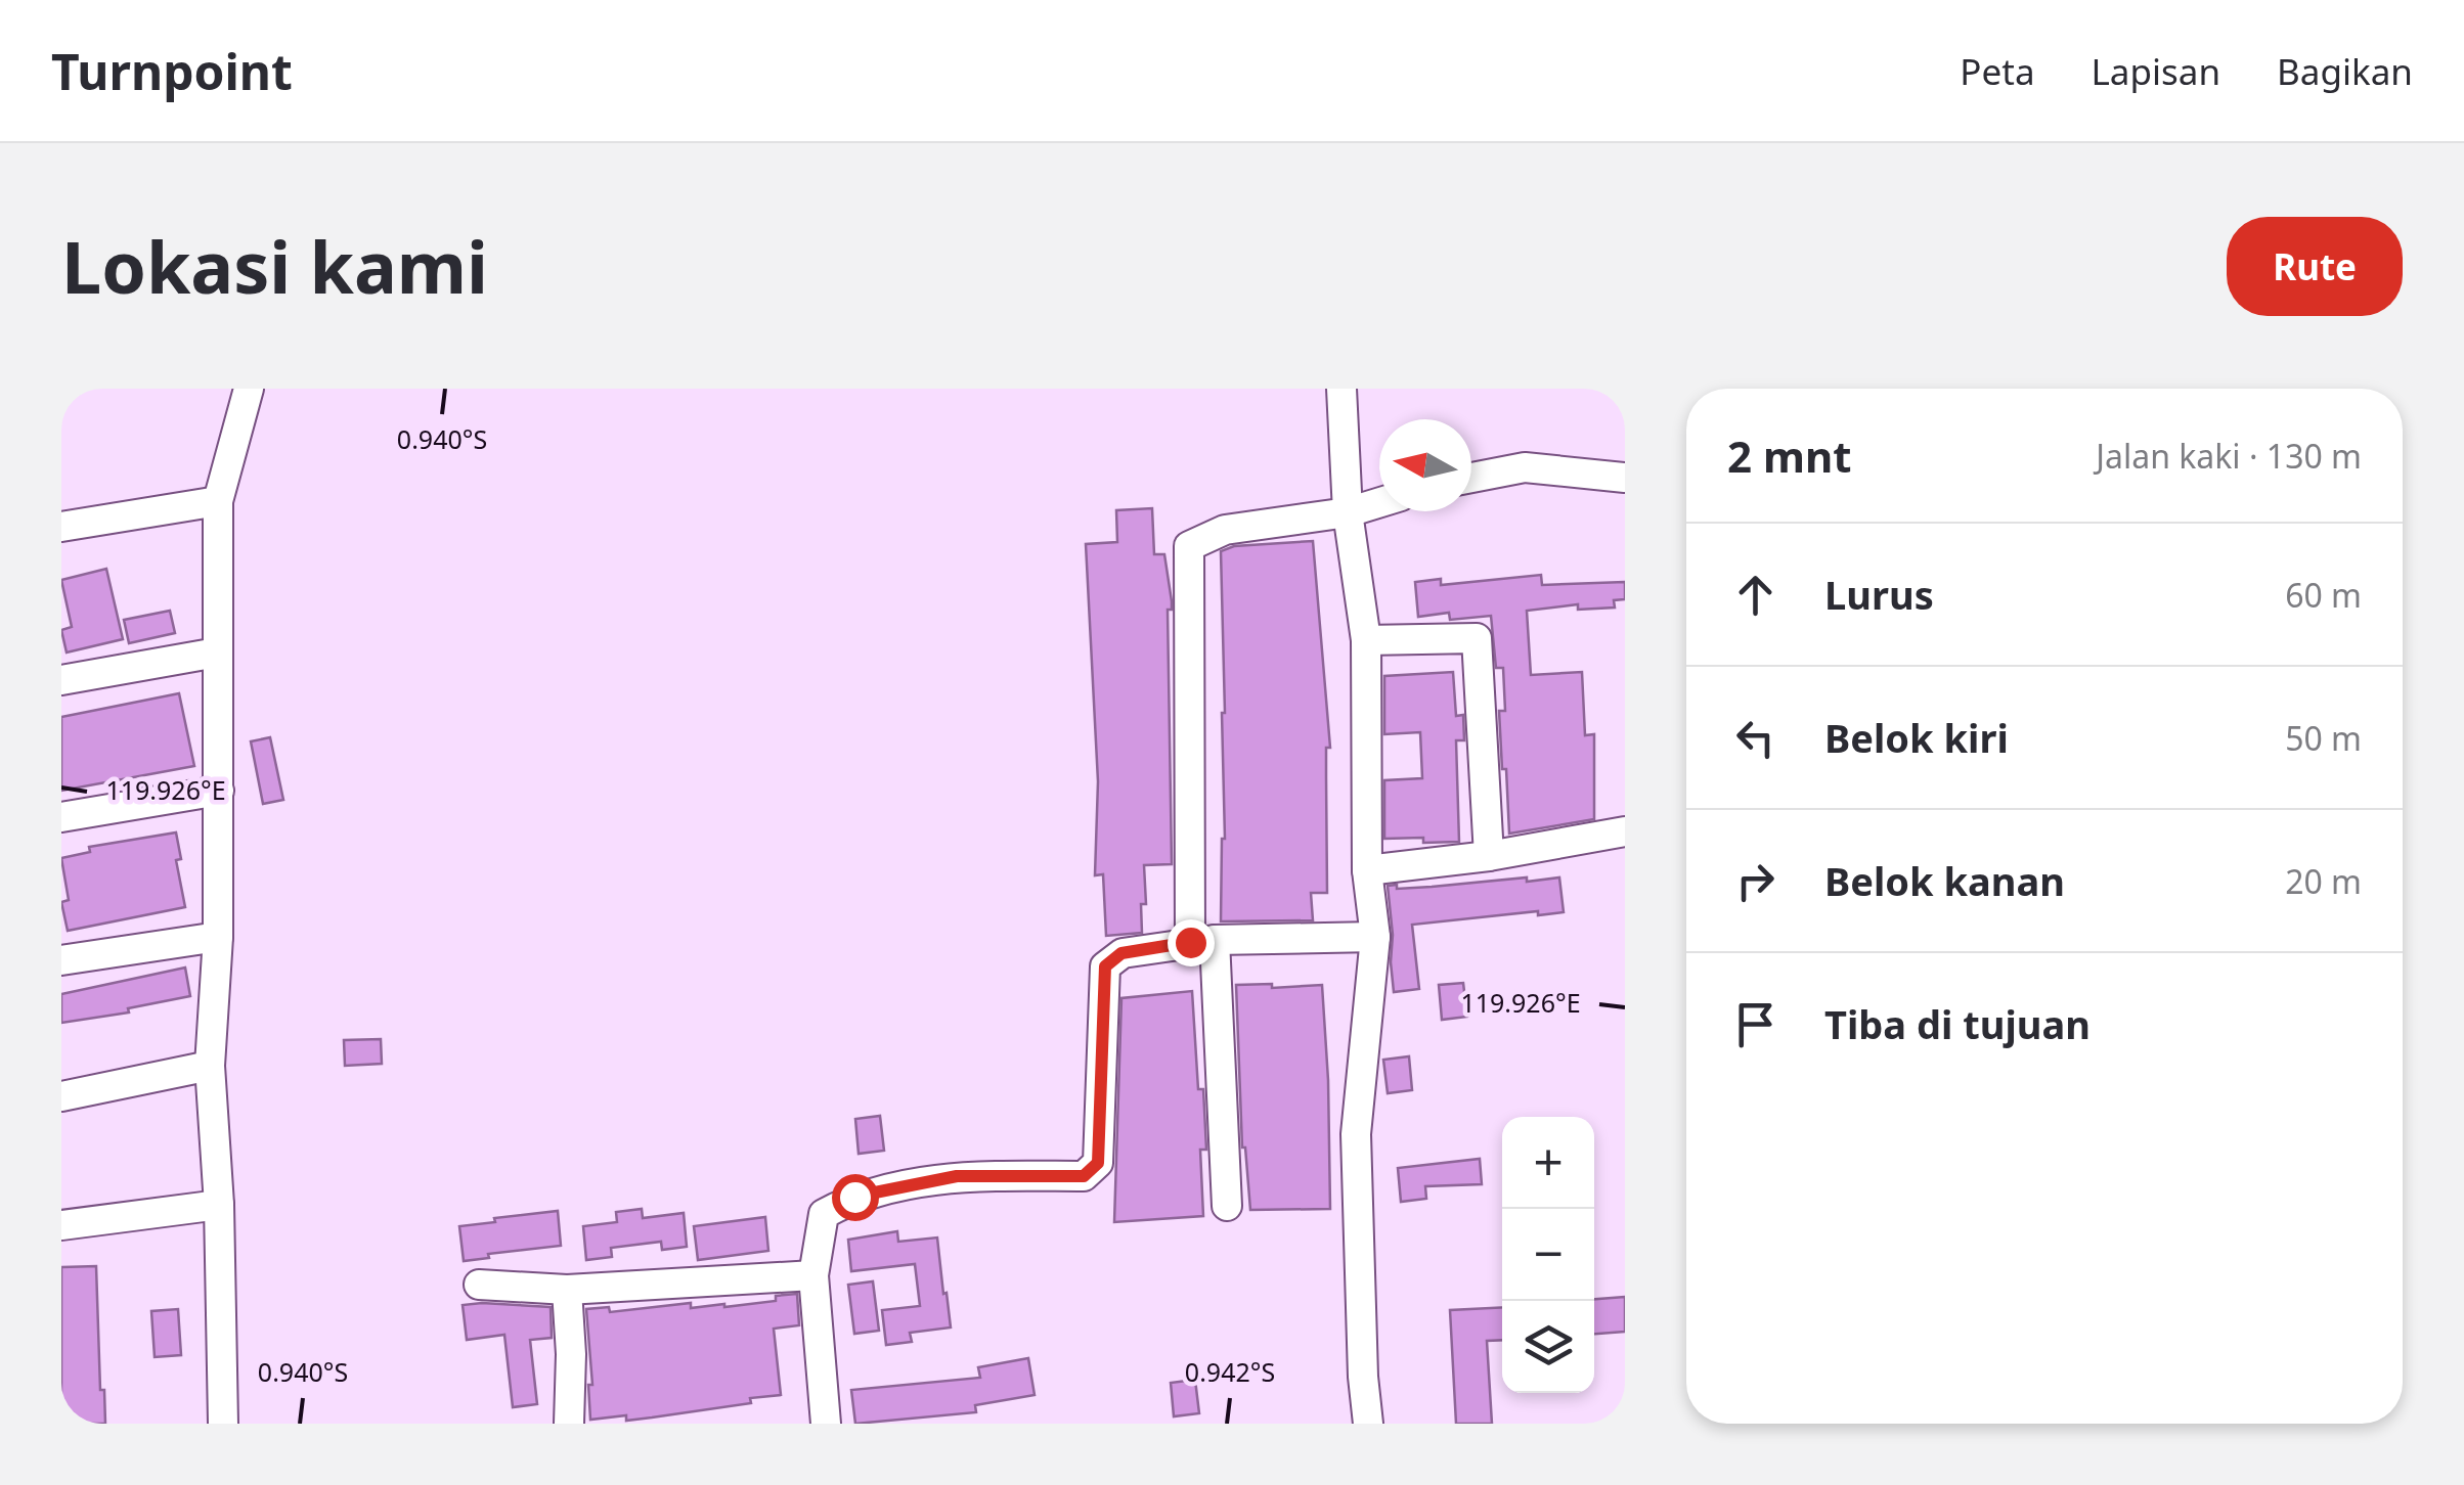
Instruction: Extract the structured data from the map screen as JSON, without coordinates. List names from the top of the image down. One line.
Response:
{"north":"left","page":{"header":"Turnpoint","nav":["Peta","Lapisan","Bagikan"],"title":"Lokasi kami","buttons":"Rute","heading":["2 mnt","Jalan kaki · 130 m"],"list":[["Lurus","60 m"],["Belok kiri","50 m"],["Belok kanan","20 m"],"Tiba di tujuan"],"map_buttons":["+","−"]},"coordinates":["0.940°S","119.926°E","0.942°S"]}
